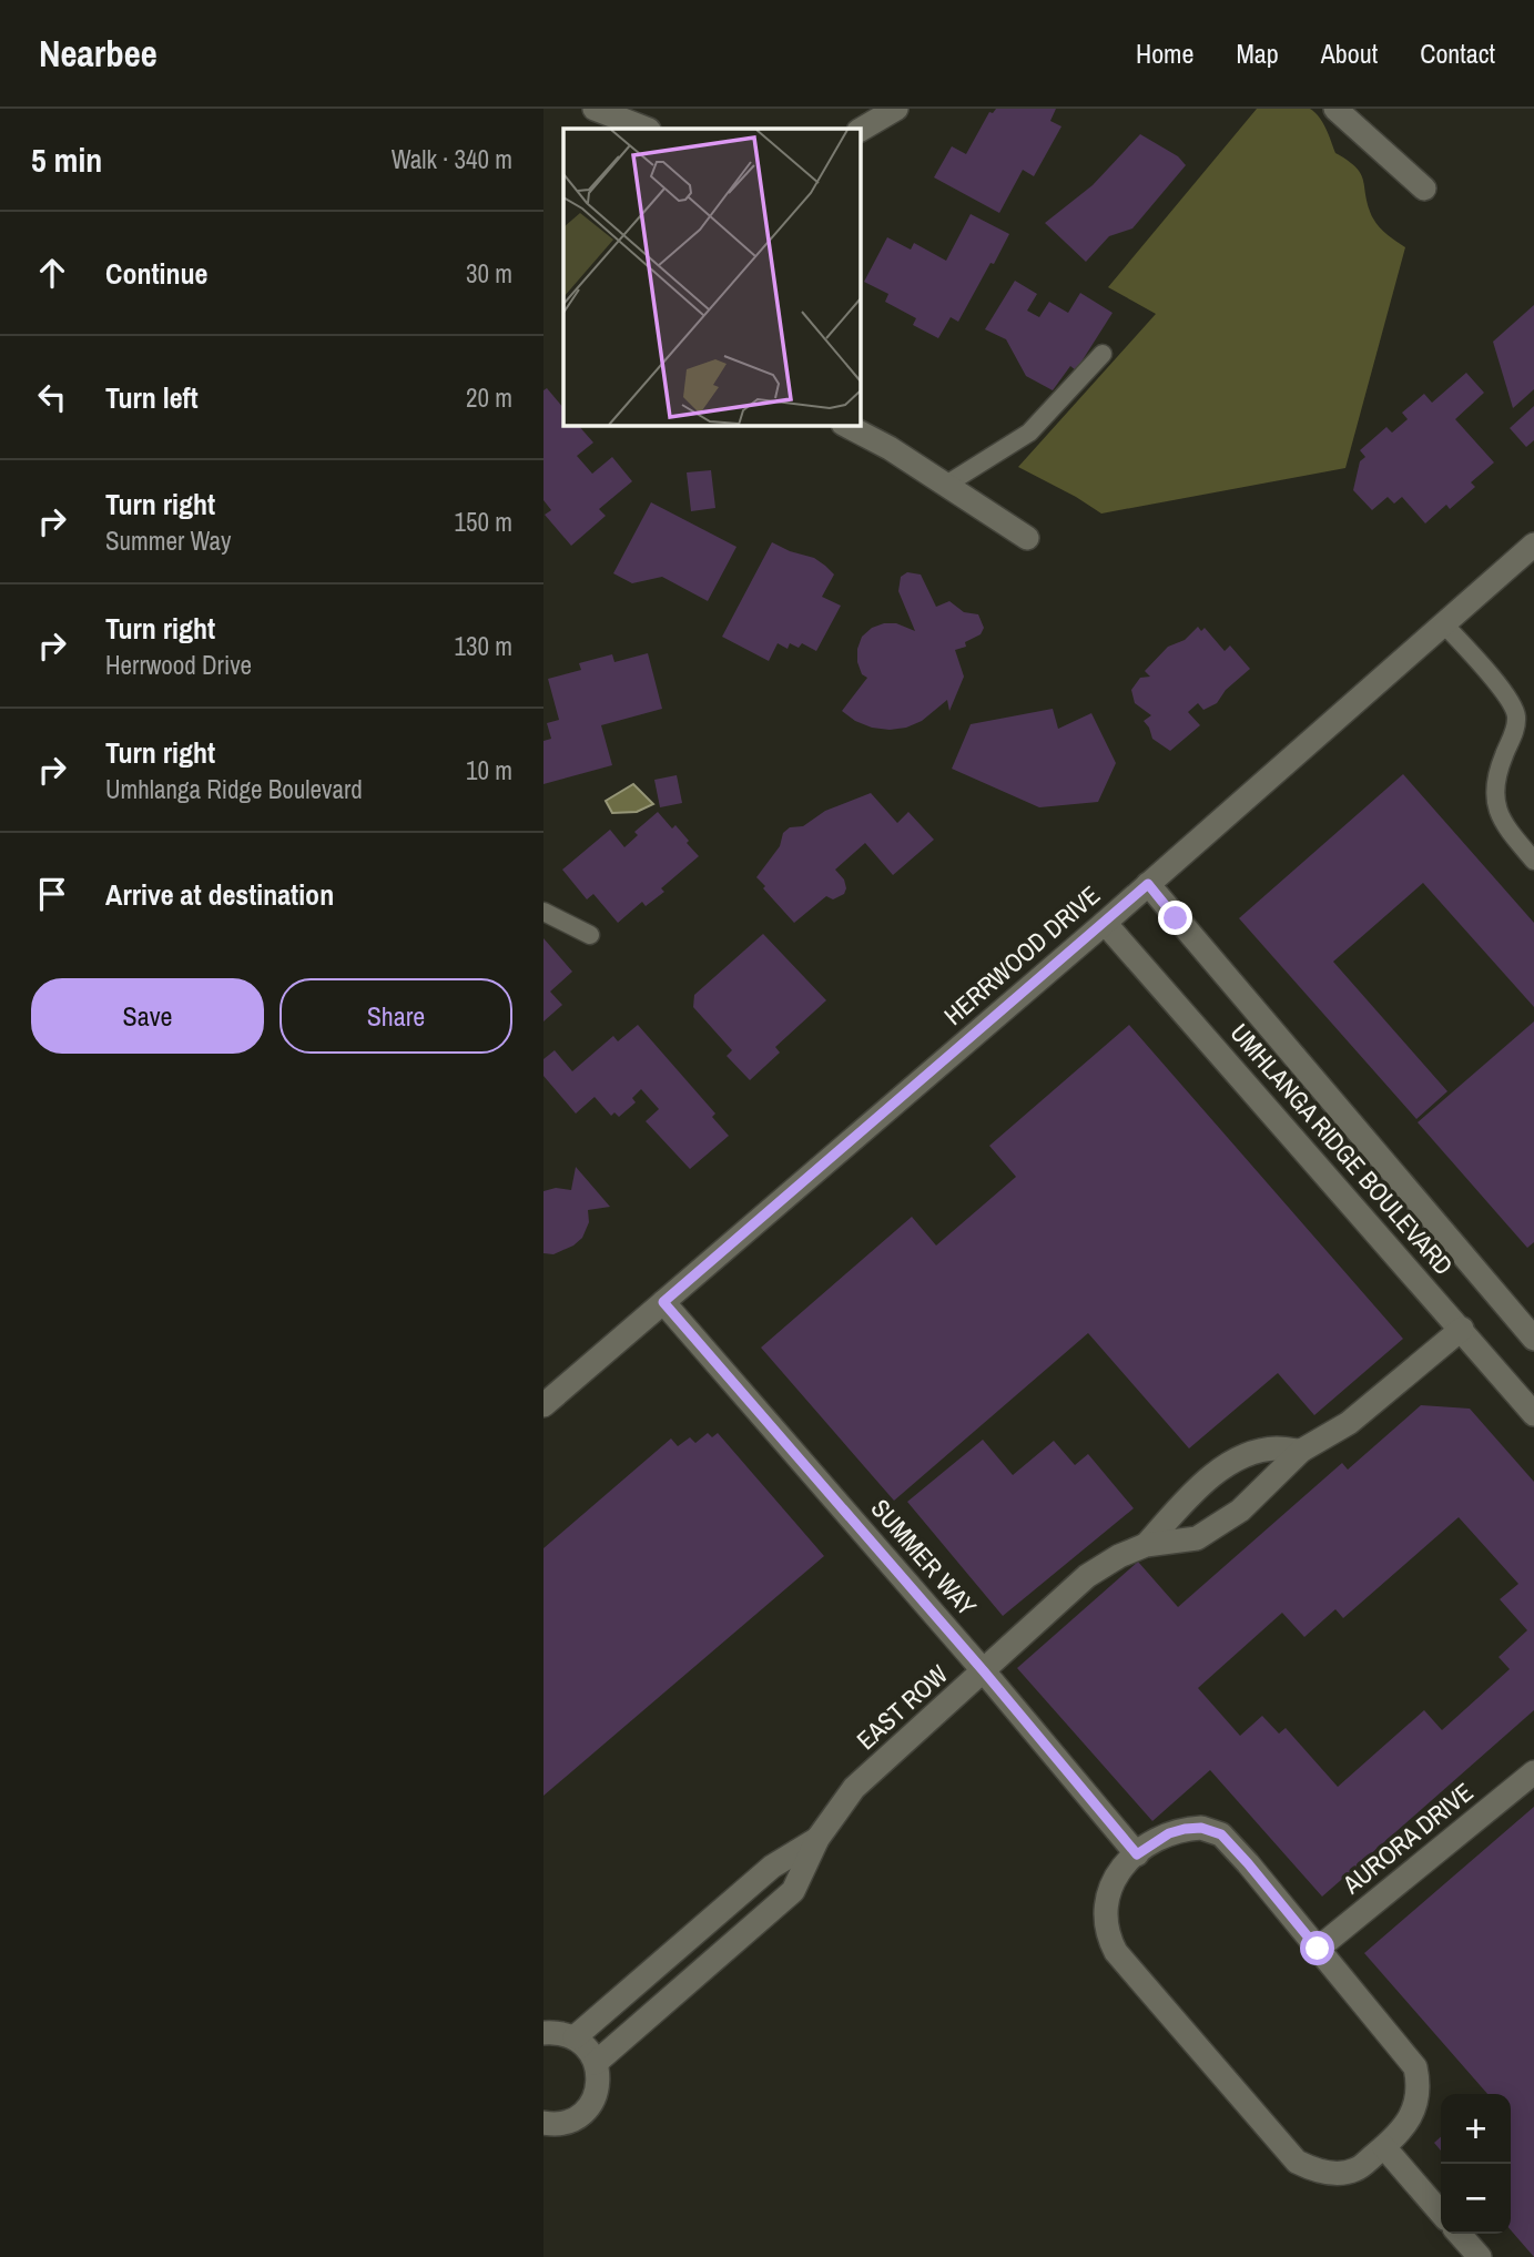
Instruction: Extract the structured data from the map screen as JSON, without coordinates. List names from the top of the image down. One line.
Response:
{"streets":{"street":["HERRWOOD DRIVE","UMHLANGA RIDGE BOULEVARD","SUMMER WAY","EAST ROW","AURORA DRIVE"]},"crossings":[["HERRWOOD DRIVE","UMHLANGA RIDGE BOULEVARD"],["HERRWOOD DRIVE","SUMMER WAY"],["UMHLANGA RIDGE BOULEVARD","EAST ROW"],["SUMMER WAY","EAST ROW"]],"page":{"header":"Nearbee","nav":["Home","Map","About","Contact"],"heading":["5 min","Walk · 340 m"],"list":[["Continue","30 m"],["Turn left","20 m"],["Turn right","Summer Way","150 m"],["Turn right","Herrwood Drive","130 m"],["Turn right","Umhlanga Ridge Boulevard","10 m"],"Arrive at destination"],"buttons":["Save","Share"],"map_buttons":["+","−"]}}
